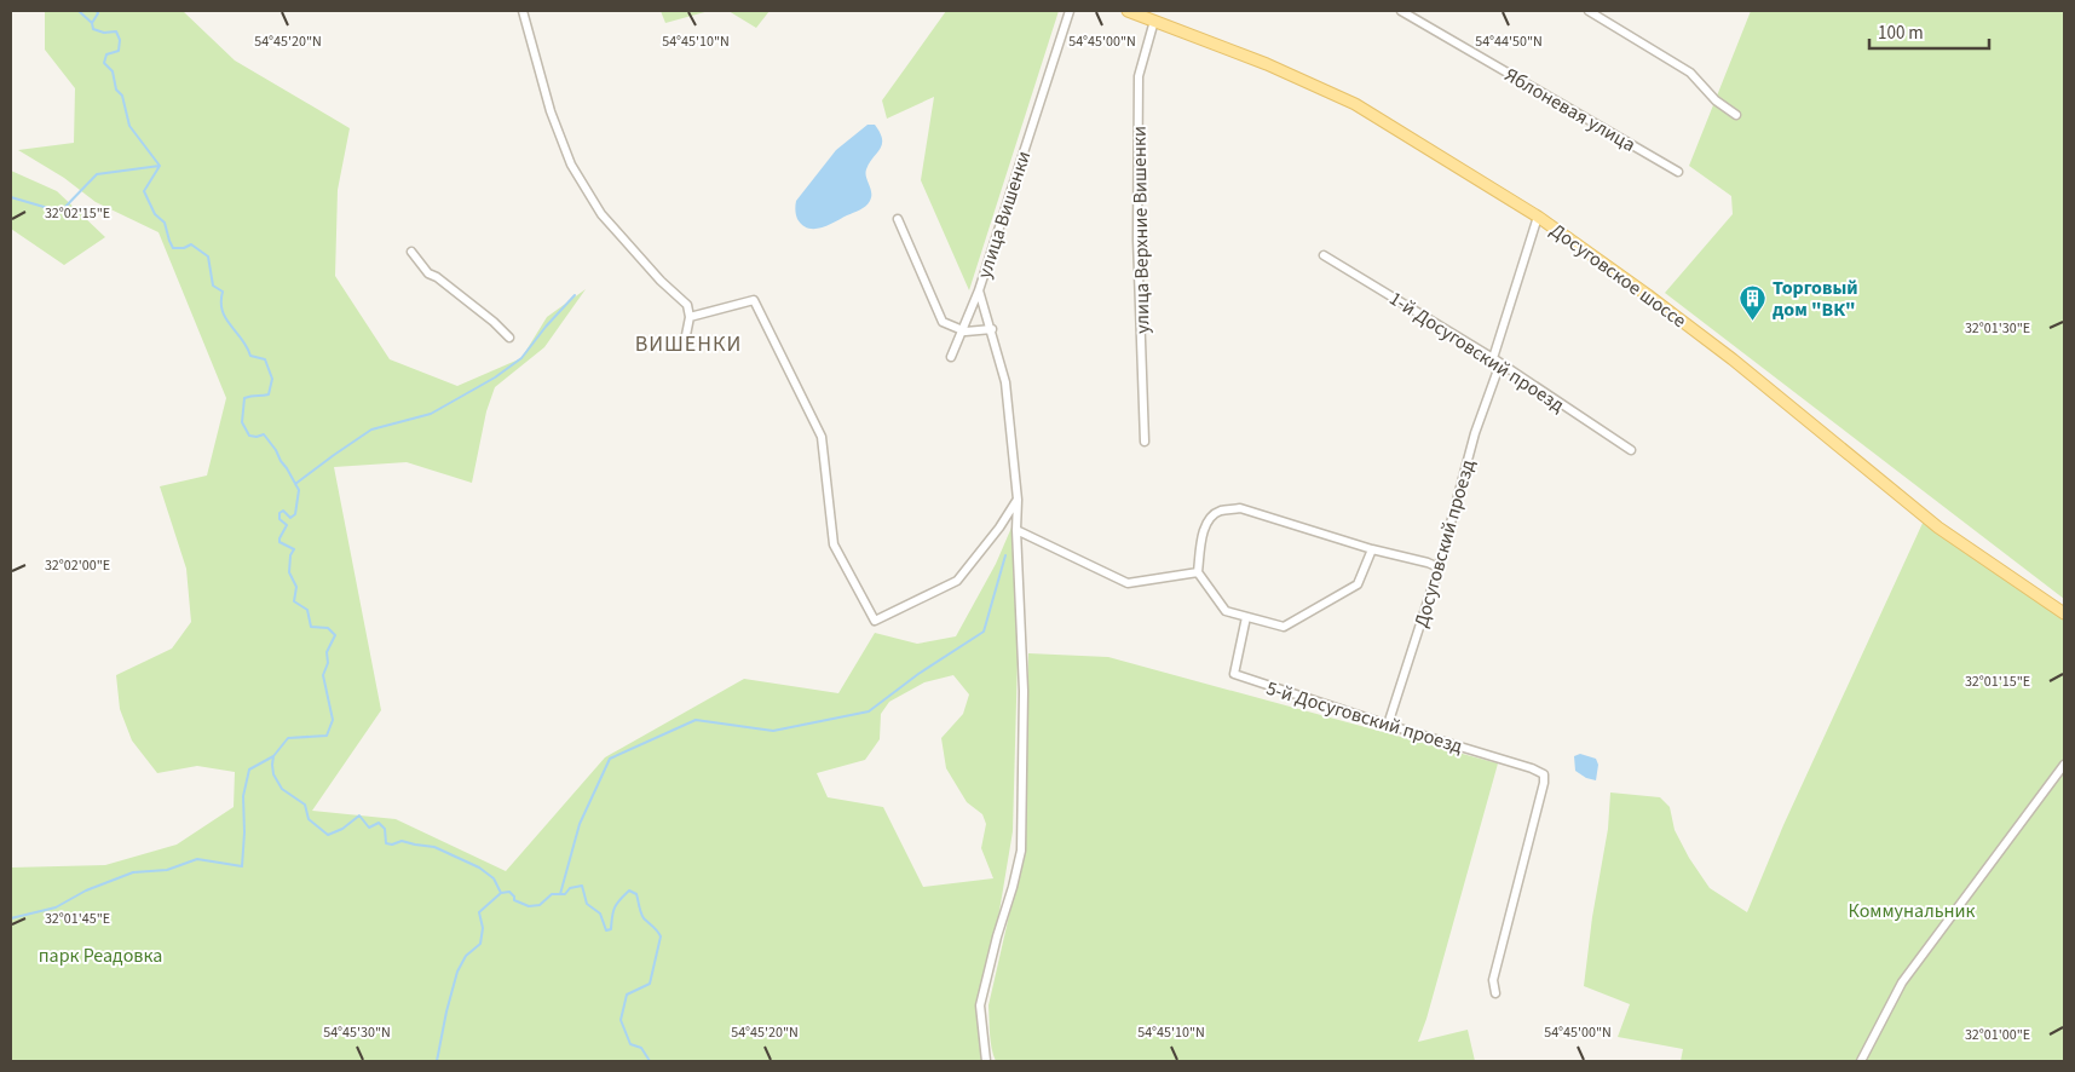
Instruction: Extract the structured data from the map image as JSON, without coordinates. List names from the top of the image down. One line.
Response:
{"streets":{"main road":["Досуговское шоссе"],"street":["Яблоневая улица","улица Вишенки","улица Верхние Вишенки","1-й Досуговский проезд","Досуговский проезд","5-й Досуговский проезд"]},"crossings":[["улица Верхние Вишенки","Досуговское шоссе"],["Досуговское шоссе","Досуговский проезд"],["1-й Досуговский проезд","Досуговский проезд"],["Досуговский проезд","5-й Досуговский проезд"]],"districts":["ВИШЕНКИ"],"parks":["Коммунальник","парк Реадовка"],"places":{"building":["Торговый дом \"ВК\""]},"scale_bar":"100 m","coordinates":["54°45'20\"N","54°45'10\"N","54°45'00\"N","54°44'50\"N","32°02'15\"E","32°01'30\"E","32°02'00\"E","32°01'15\"E","32°01'45\"E","54°45'30\"N","32°01'00\"E"]}
